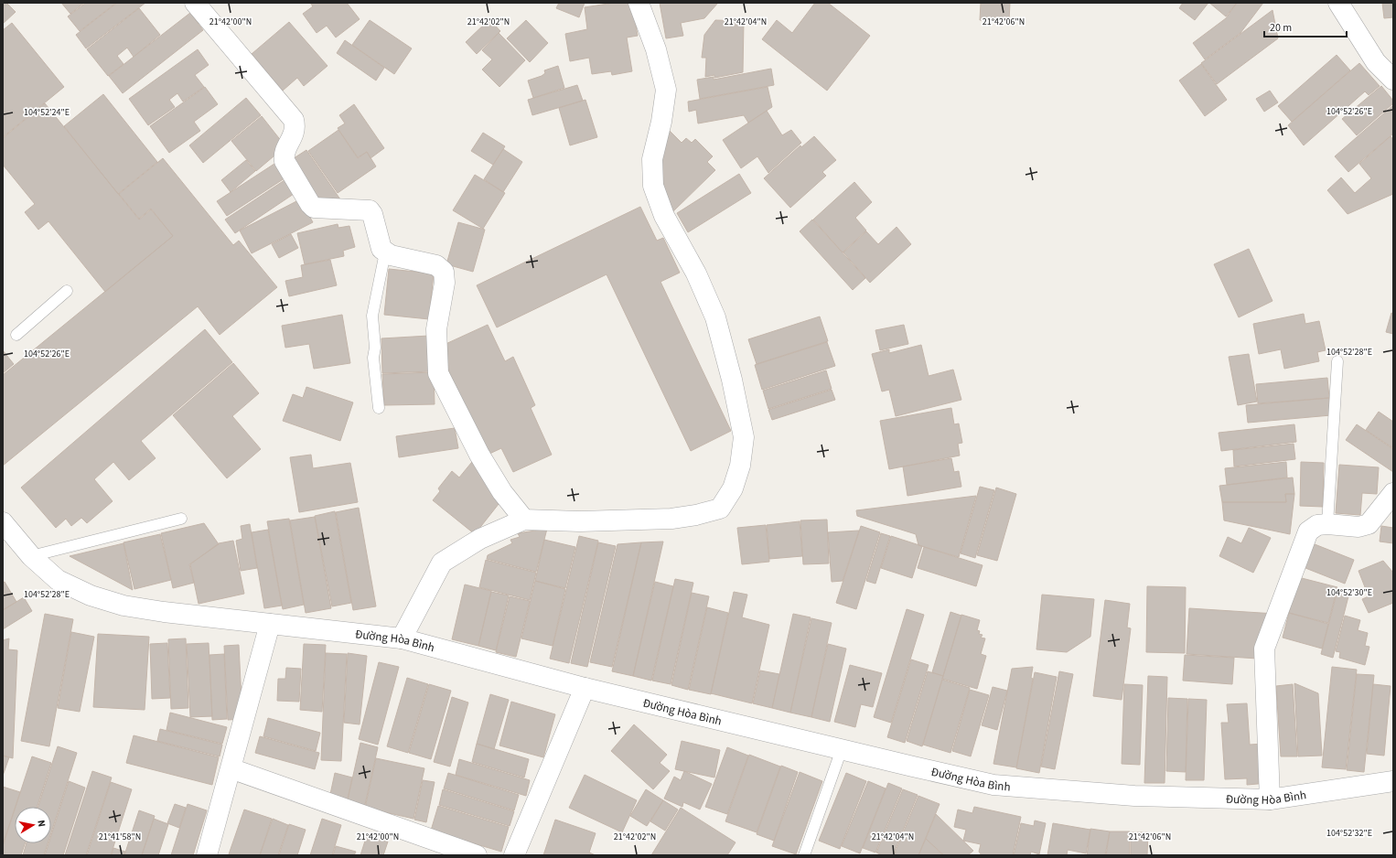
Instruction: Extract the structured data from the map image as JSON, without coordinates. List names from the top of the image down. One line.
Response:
{"streets":{"street":["Đường Hòa Bình"]},"scale_bar":"20 m","north":"right","coordinates":["21°42'00\"N","21°42'02\"N","21°42'04\"N","21°42'06\"N","104°52'26\"E","104°52'24\"E","104°52'28\"E","104°52'30\"E","104°52'32\"E","21°41'58\"N"]}
